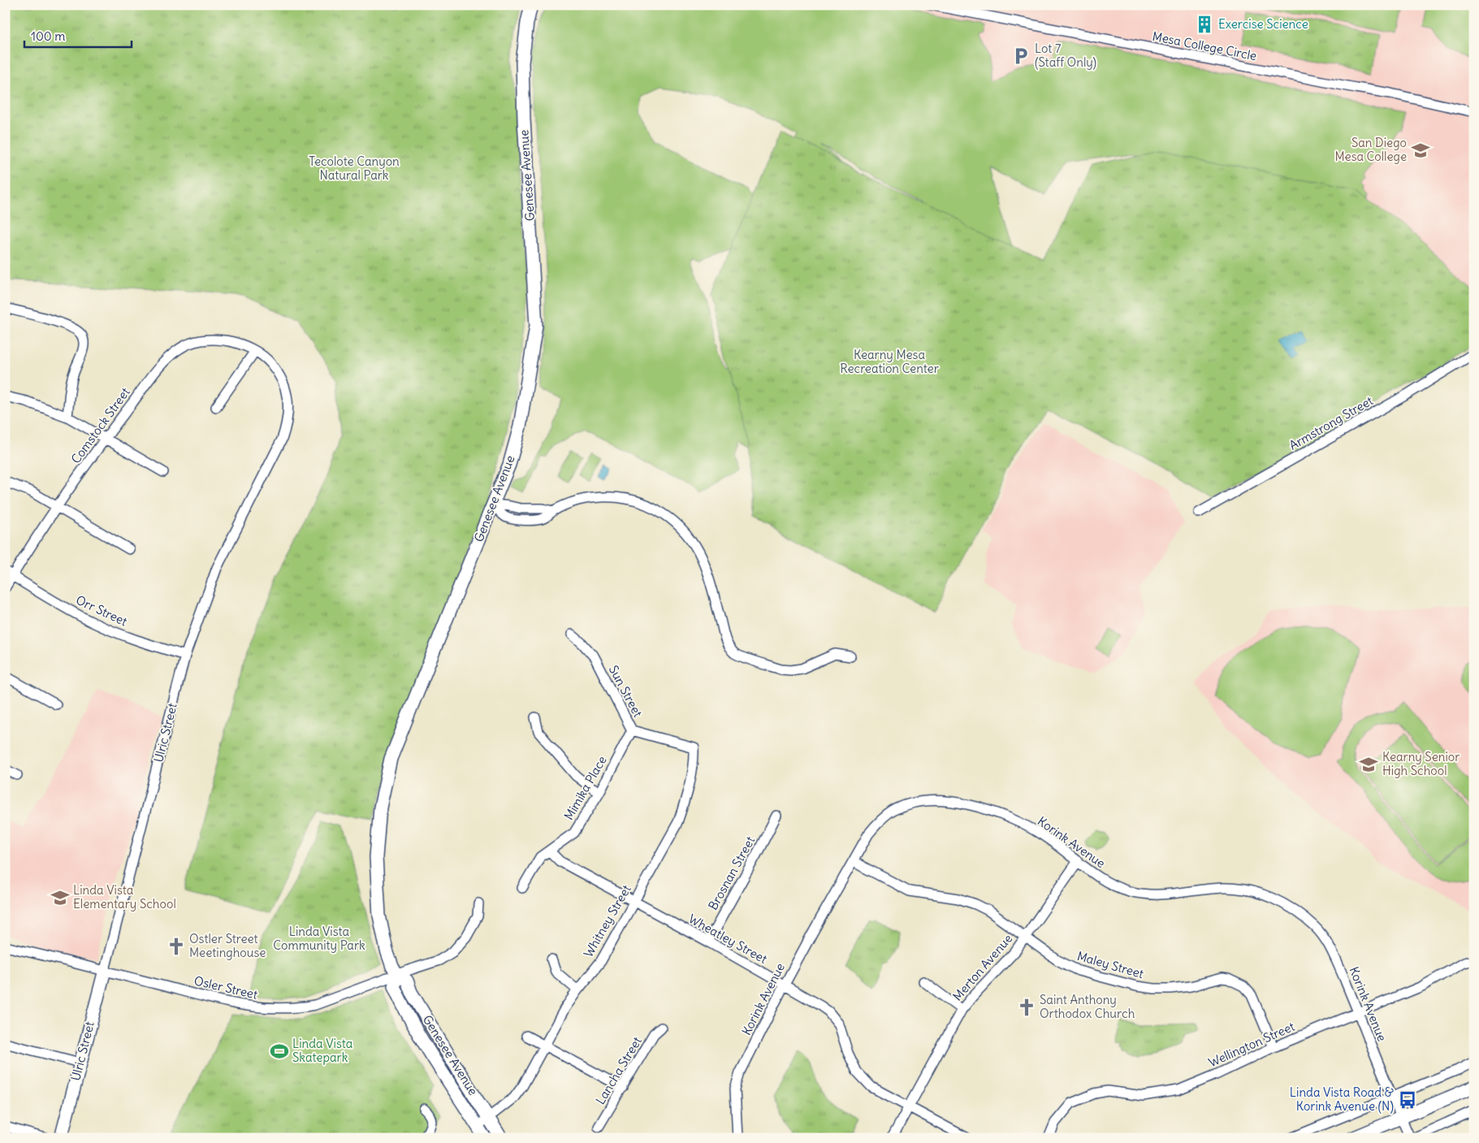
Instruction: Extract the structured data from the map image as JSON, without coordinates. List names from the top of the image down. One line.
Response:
{"streets":{"main road":["Genesee Avenue","Ulric Street"],"street":["Mesa College Circle","Armstrong Street","Comstock Street","Orr Street","Sun Street","Mimika Place","Korink Avenue","Brosnan Street","Whitney Street","Wheatley Street","Maley Street","Merton Avenue","Osler Street","Wellington Street","Lancha Street"]},"crossings":[["Genesee Avenue","Whitney Street"],["Genesee Avenue","Osler Street"],["Comstock Street","Orr Street"],["Comstock Street","Ulric Street"],["Orr Street","Ulric Street"],["Sun Street","Mimika Place"],["Sun Street","Whitney Street"],["Ulric Street","Osler Street"],["Mimika Place","Wheatley Street"],["Korink Avenue","Wheatley Street"],["Korink Avenue","Maley Street"],["Korink Avenue","Merton Avenue"],["Korink Avenue","Wellington Street"],["Brosnan Street","Wheatley Street"],["Whitney Street","Wheatley Street"],["Wheatley Street","Merton Avenue"],["Maley Street","Merton Avenue"],["Maley Street","Wellington Street"]],"parks":["Tecolote Canyon Natural Park","Kearny Mesa Recreation Center","Linda Vista Community Park"],"places":{"building":["Exercise Science"],"parking":["Lot 7 (Staff Only)"],"school or university":["San Diego Mesa College","Kearny Senior High School","Linda Vista Elementary School"],"church":["Ostler Street Meetinghouse","Saint Anthony Orthodox Church"],"sports":["Linda Vista Skatepark"],"bus stop":["Linda Vista Road & Korink Avenue (N)"]},"scale_bar":"100 m"}
